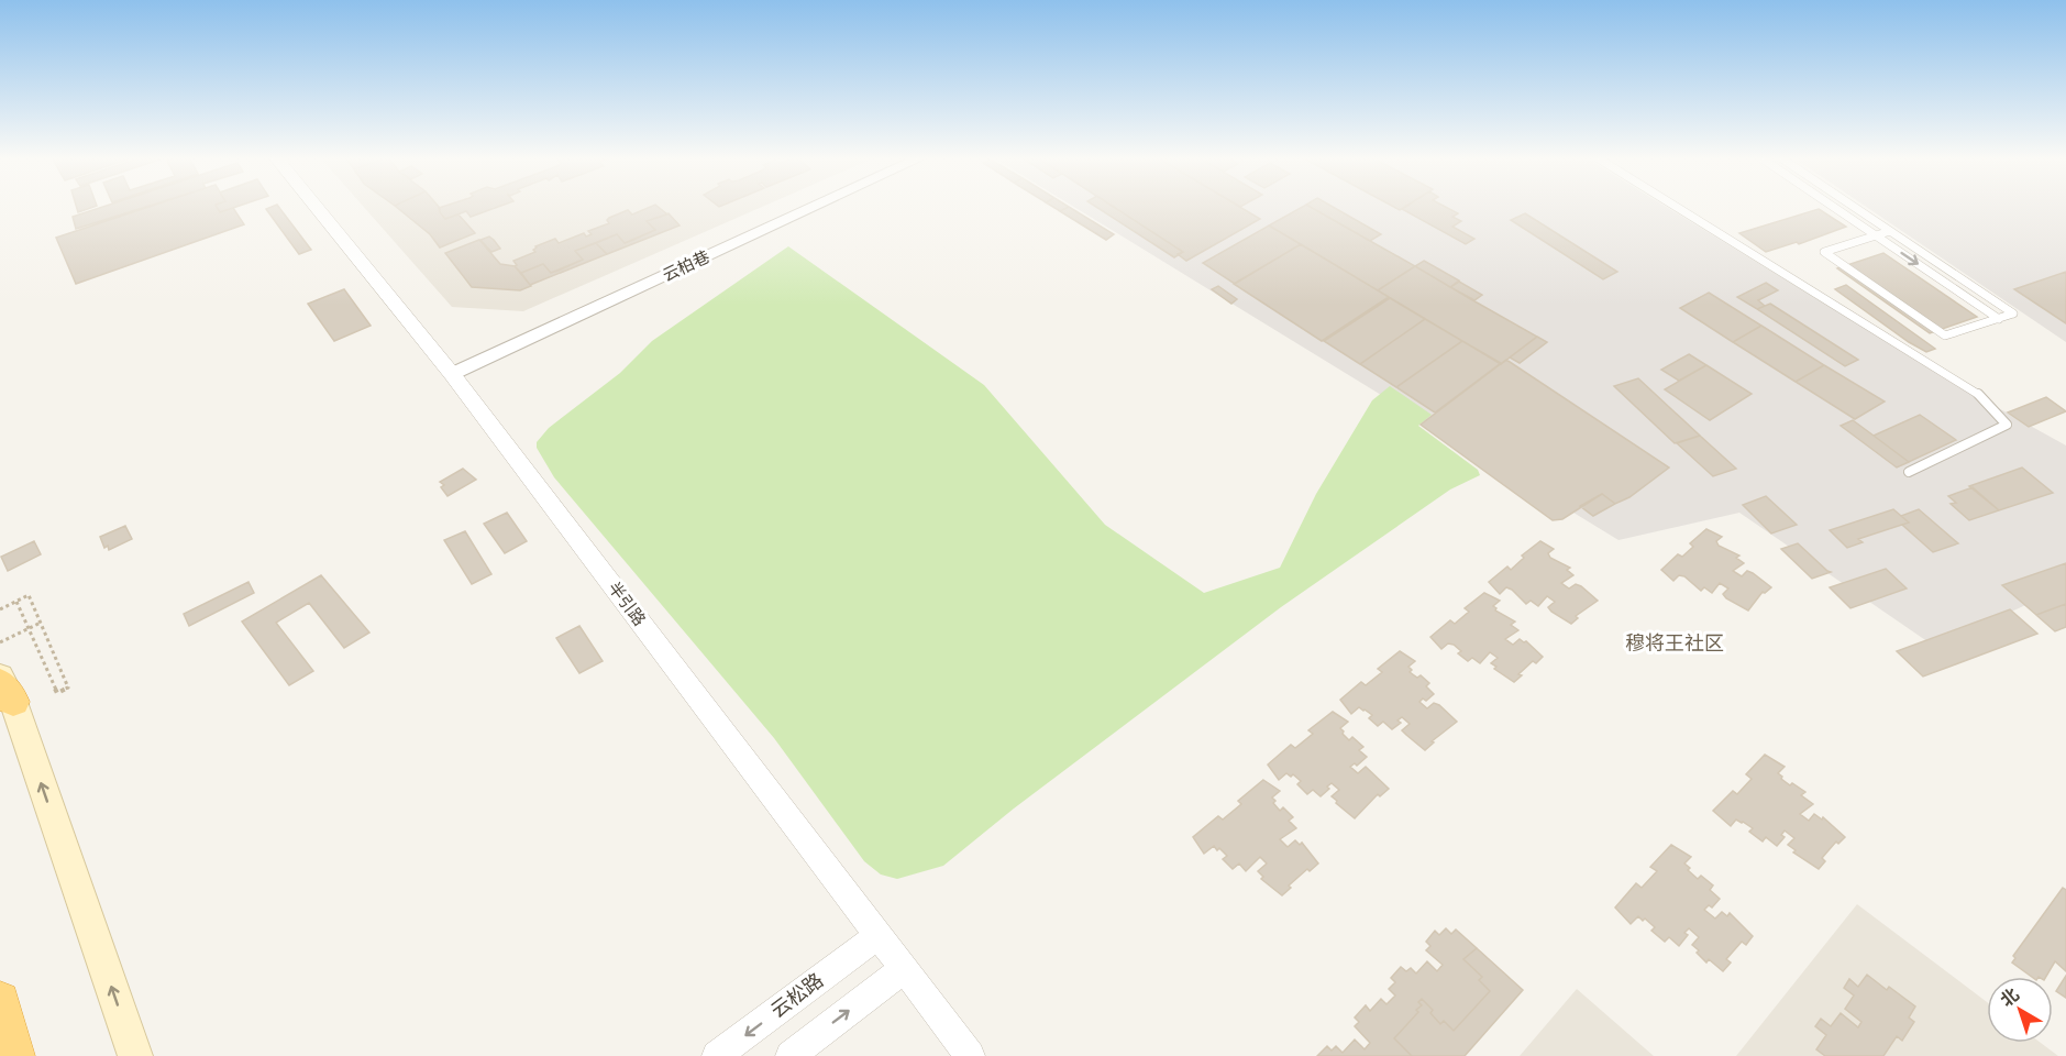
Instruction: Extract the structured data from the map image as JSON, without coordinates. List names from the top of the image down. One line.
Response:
{"streets":{"street":["云柏巷","半引路","云松路"]},"crossings":[["云柏巷","半引路"],["半引路","云松路"]],"districts":["穆将王社区"],"north":"top left"}
